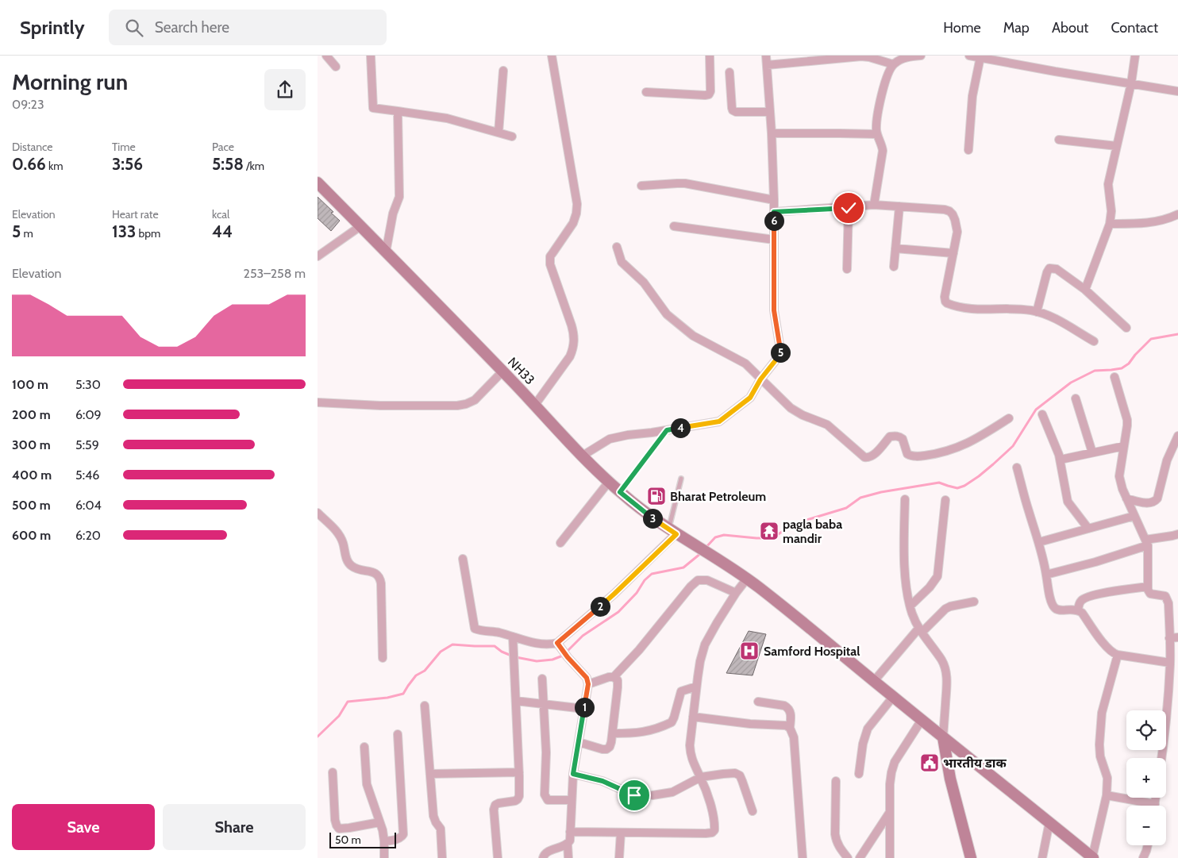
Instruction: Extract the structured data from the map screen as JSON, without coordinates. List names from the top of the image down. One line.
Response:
{"streets":{"main road":["NH33"]},"places":{"fuel station":["Bharat Petroleum"],"temple":["pagla baba mandir"],"hospital":["Samford Hospital"],"public building":["भारतीय डाक"]},"scale_bar":"50 m","page":{"header":"Sprintly","search":"Search here","nav":["Home","Map","About","Contact"],"heading":["Morning run","09:23"],"stats":[["Distance","0.66 km"],["Time","3:56"],["Pace","5:58 /km"],["Elevation","5 m"],["Heart rate","133 bpm"],["kcal","44"]],"pins":["6","5","4","3","2","1"],"chart":["Elevation","253–258 m"],"list":[{"name":"100 m","note":"5:30"},{"name":"200 m","note":"6:09"},{"name":"300 m","note":"5:59"},{"name":"400 m","note":"5:46"},{"name":"500 m","note":"6:04"},{"name":"600 m","note":"6:20"}],"map_buttons":["+","−"],"buttons":["Save","Share"],"scale":"50 m"}}
